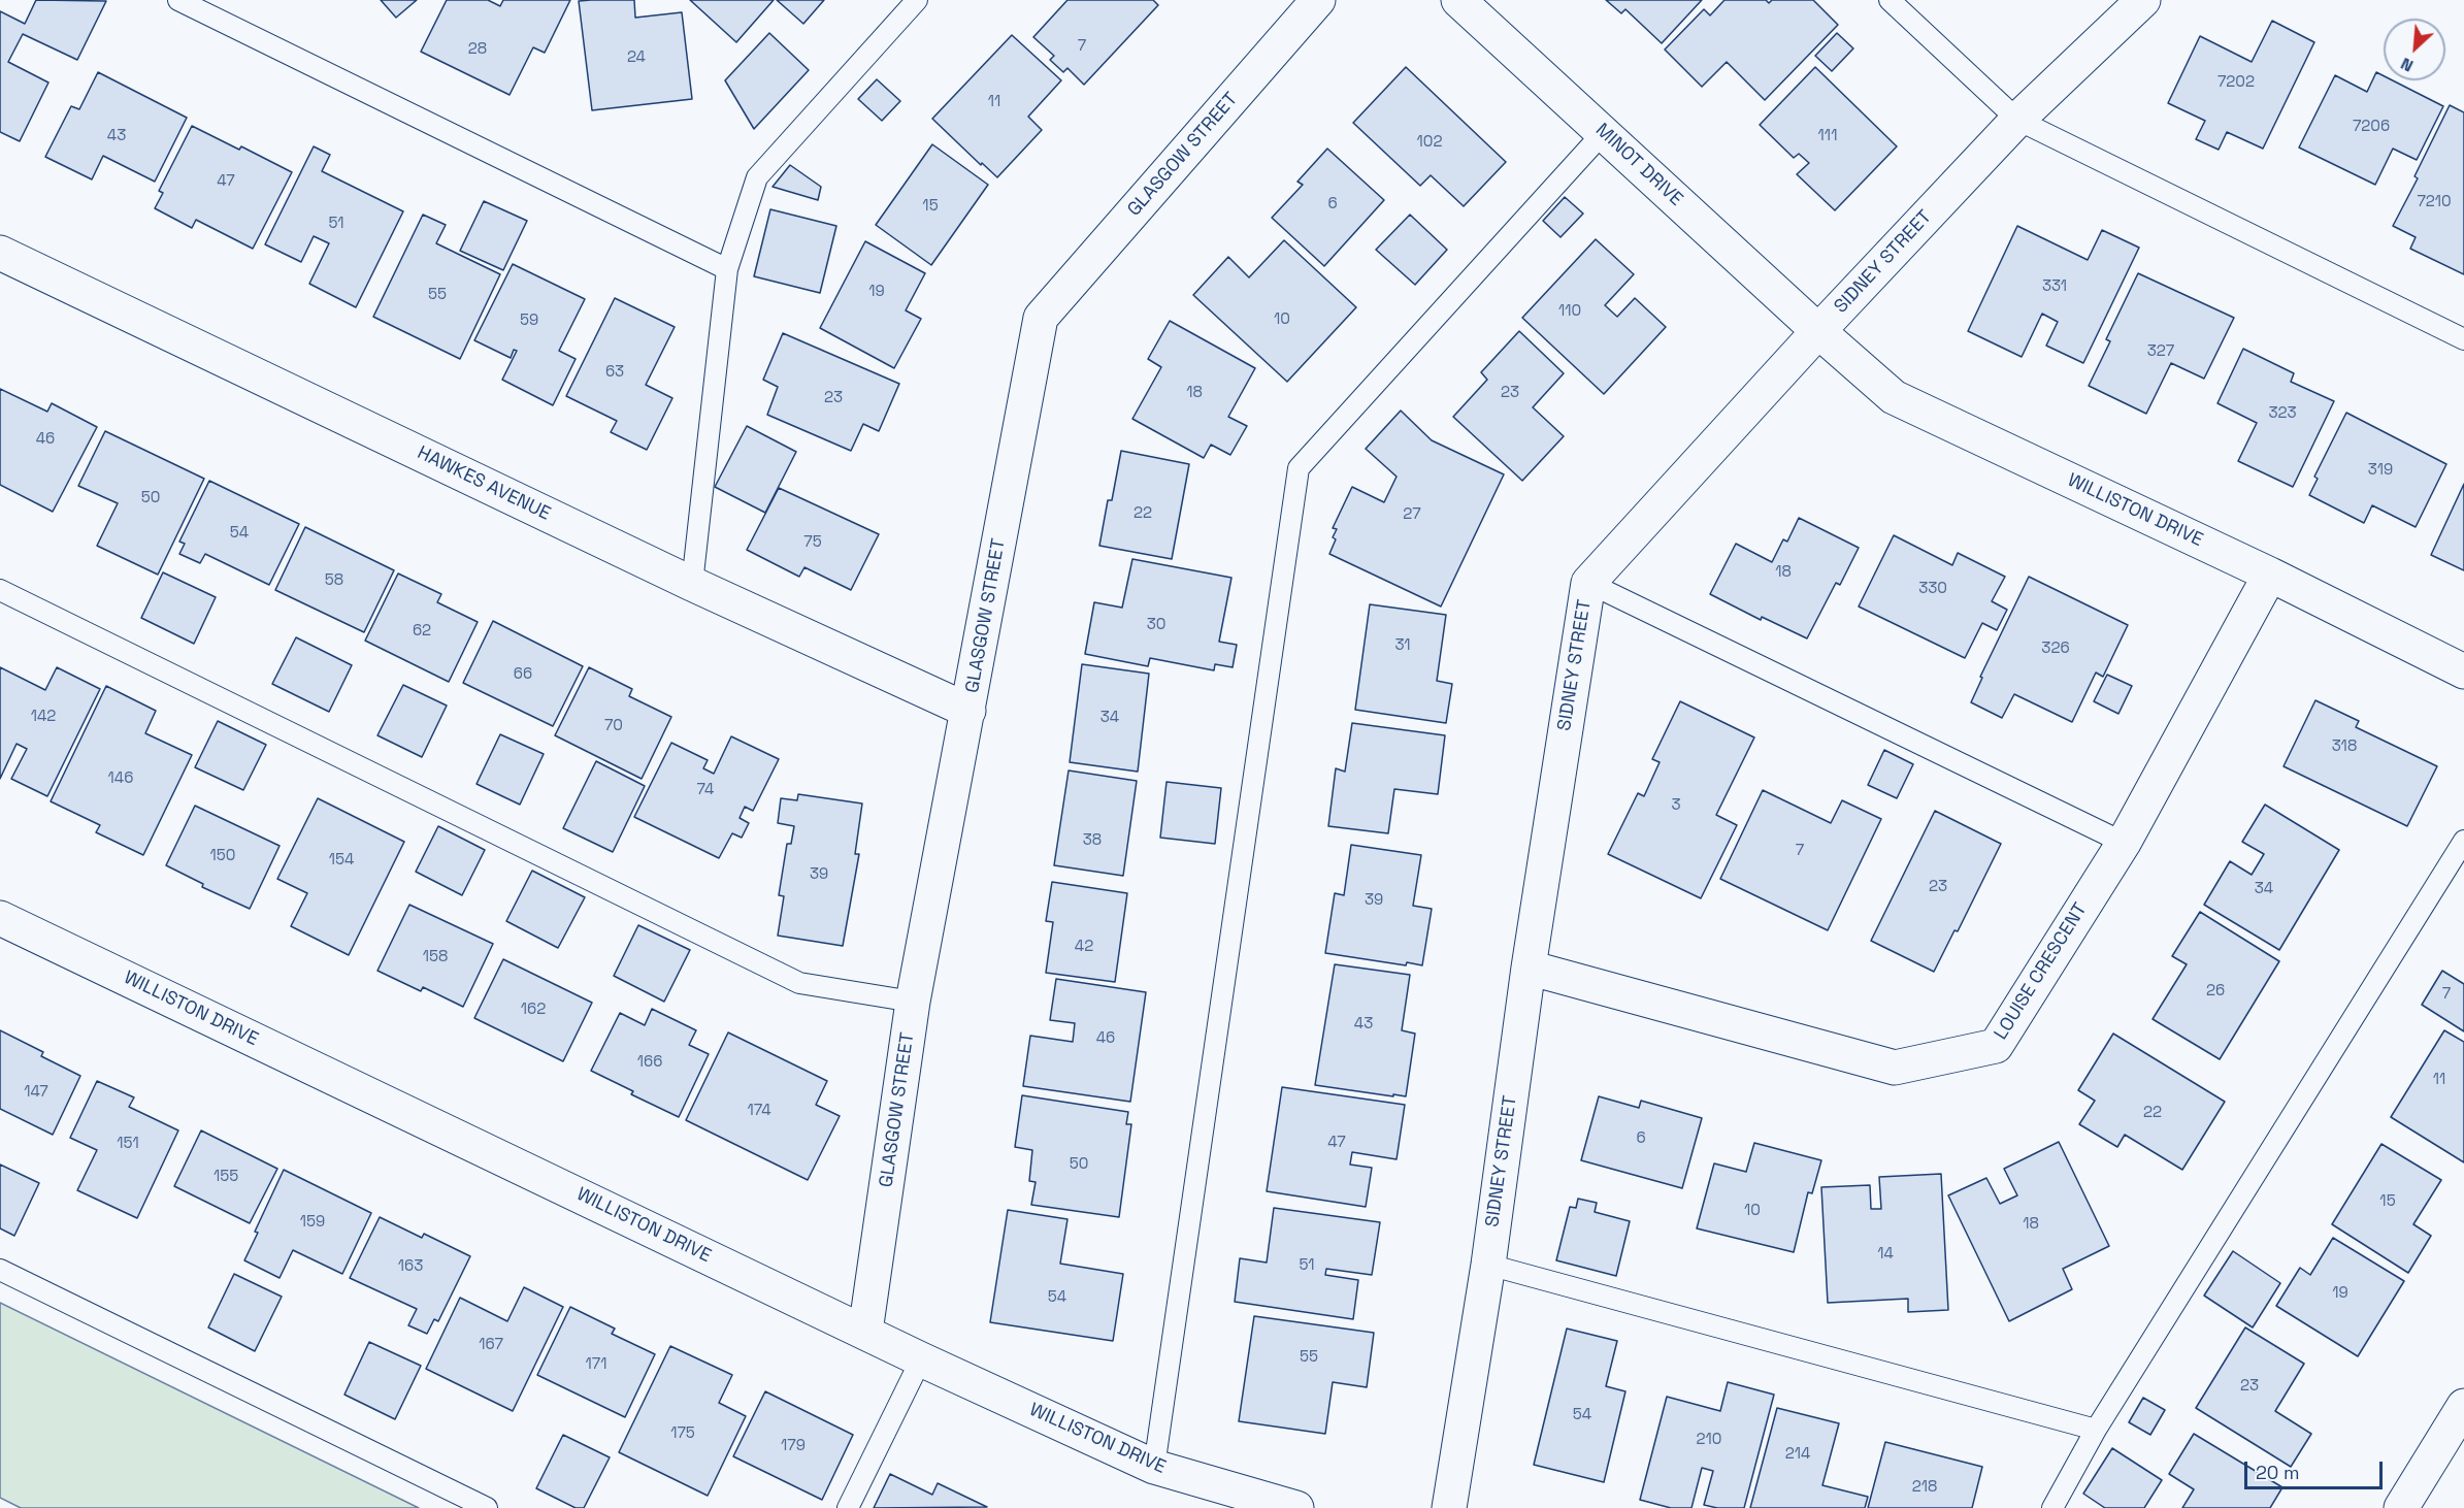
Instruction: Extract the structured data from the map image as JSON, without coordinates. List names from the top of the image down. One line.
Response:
{"streets":{"street":["GLASGOW STREET","MINOT DRIVE","SIDNEY STREET","HAWKES AVENUE","WILLISTON DRIVE","LOUISE CRESCENT"]},"crossings":[["GLASGOW STREET","HAWKES AVENUE"],["GLASGOW STREET","WILLISTON DRIVE"],["MINOT DRIVE","SIDNEY STREET"],["MINOT DRIVE","WILLISTON DRIVE"],["SIDNEY STREET","WILLISTON DRIVE"],["SIDNEY STREET","LOUISE CRESCENT"],["WILLISTON DRIVE","LOUISE CRESCENT"]],"house_numbers":["7","28","24","7202","11","7206","43","111","102","47","7210","6","15","51","331","19","55","110","10","59","327","63","18","23","23","323","46","319","50","22","27","54","75","18","58","330","30","62","31","326","66","142","34","70","318","146","74","3","38","7","150","154","39","23","34","39","42","158","26","7","162","43","46","166","11","147","174","22","6","47","151","50","155","15","10","159","18","14","51","163","19","54","167","55","171","23","54","175","210","179","214","218"],"scale_bar":"20 m","north":"bottom left"}
